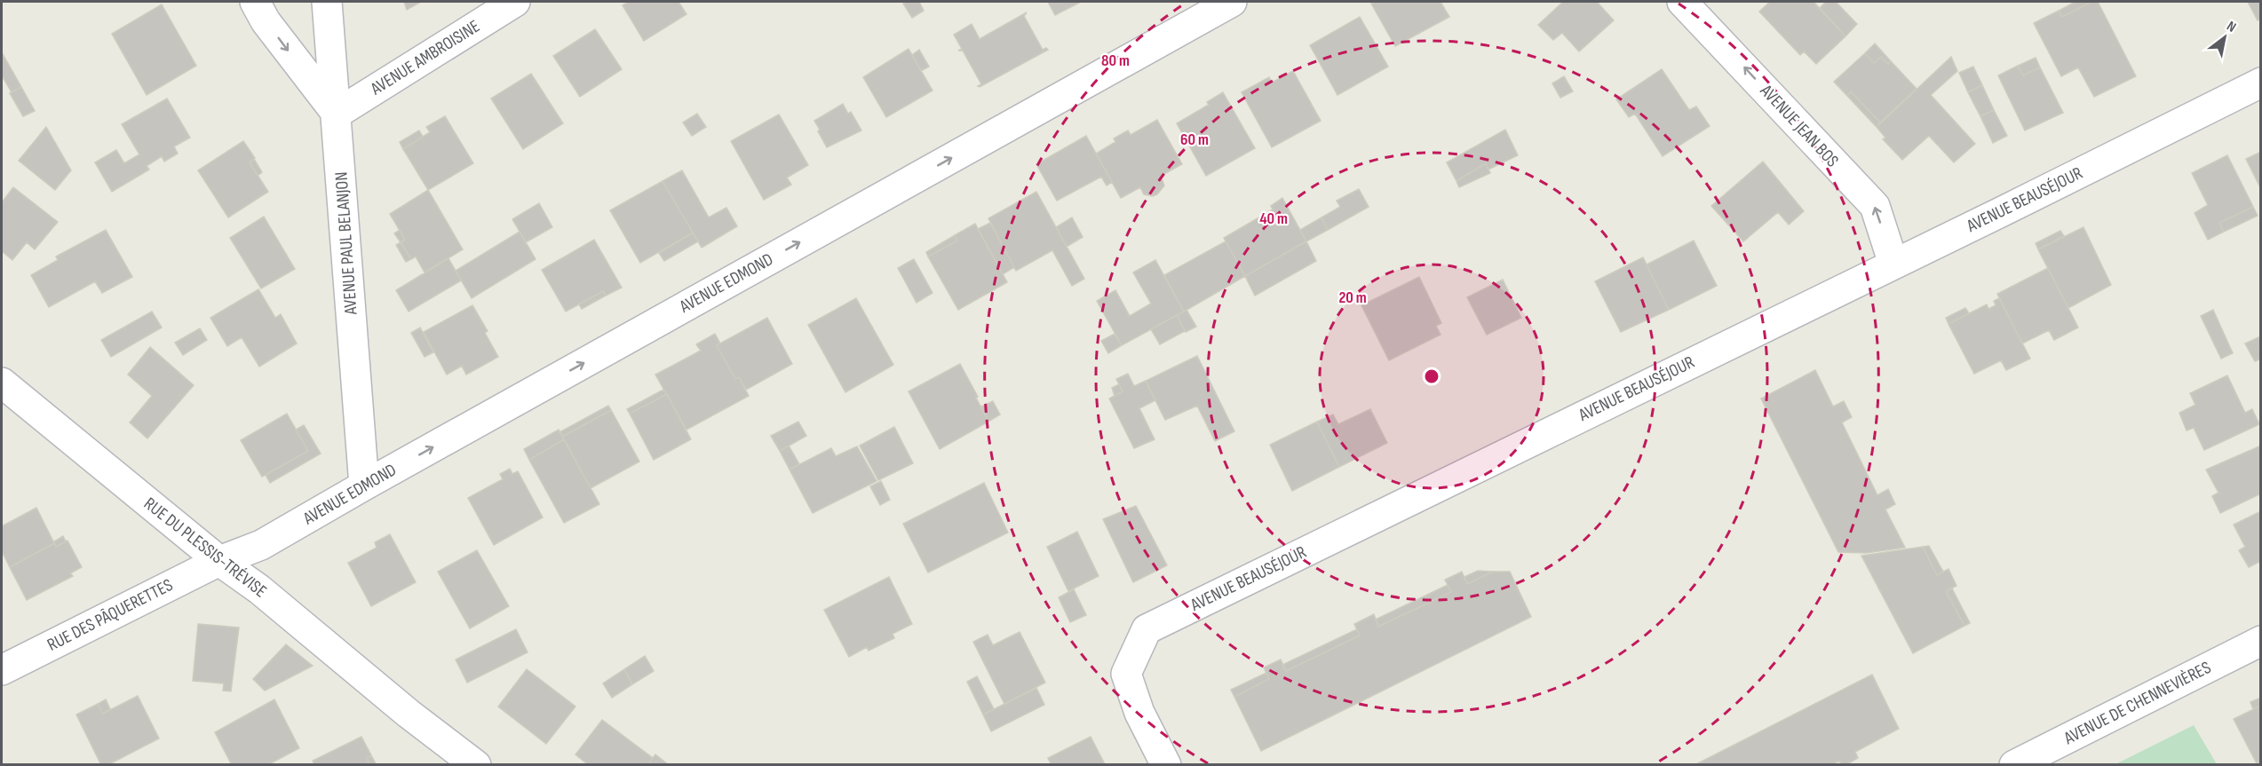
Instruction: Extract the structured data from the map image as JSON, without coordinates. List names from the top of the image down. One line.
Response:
{"streets":{"street":["AVENUE AMBROISINE","AVENUE JEAN BOS","AVENUE BEAUSÉJOUR","AVENUE PAUL BELANJON","AVENUE EDMOND","RUE DU PLESSIS-TRÉVISE","RUE DES PÂQUERETTES","AVENUE DE CHENNEVIÈRES"]},"crossings":[["AVENUE AMBROISINE","AVENUE PAUL BELANJON"],["AVENUE JEAN BOS","AVENUE BEAUSÉJOUR"],["AVENUE PAUL BELANJON","AVENUE EDMOND"],["AVENUE EDMOND","RUE DU PLESSIS-TRÉVISE"],["AVENUE EDMOND","RUE DES PÂQUERETTES"],["RUE DU PLESSIS-TRÉVISE","RUE DES PÂQUERETTES"]],"one_way":["AVENUE JEAN BOS","AVENUE EDMOND"],"north":"top right","rings":["80 m","60 m","40 m","20 m"]}
